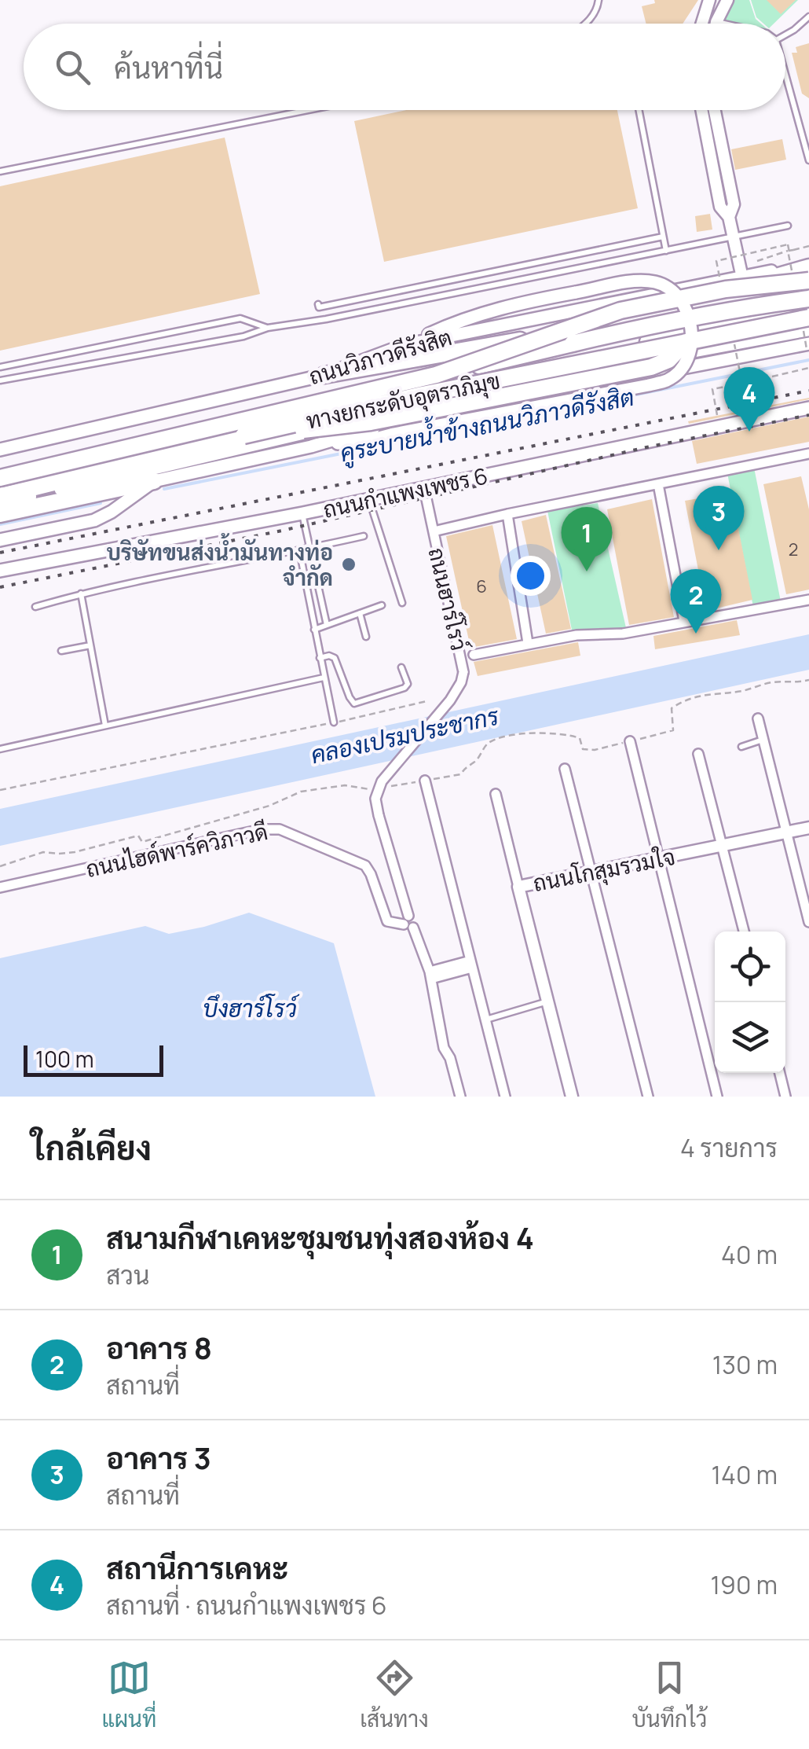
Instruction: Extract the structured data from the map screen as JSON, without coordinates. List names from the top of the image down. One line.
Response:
{"streets":{"highway":["ถนนวิภาวดีรังสิต","ทางยกระดับอุตราภิมุข"],"main road":["ถนนกำแพงเพชร 6"],"street":["ถนนฮาร์โรว์","ถนนไฮด์พาร์ควิภาวดี","ถนนโกสุมรวมใจ"]},"crossings":[["ถนนกำแพงเพชร 6","ถนนฮาร์โรว์"],["ถนนฮาร์โรว์","ถนนไฮด์พาร์ควิภาวดี"]],"water":["คูระบายน้ำข้างถนนวิภาวดีรังสิต","คลองเปรมประชากร","บึงฮาร์โรว์"],"places":["บริษัทขนส่งน้ำมันทางท่อ จำกัด"],"house_numbers":["2","6"],"scale_bar":"100 m","page":{"search":"ค้นหาที่นี่","pins":["4","3","1","2"],"scale":"100 m","heading":["ใกล้เคียง","4 รายการ"],"list":[{"mark":"1","name":"สนามกีฬาเคหะชุมชนทุ่งสองห้อง 4","note":"สวน","value":"40 m"},{"mark":"2","name":"อาคาร 8","note":"สถานที่","value":"130 m"},{"mark":"3","name":"อาคาร 3","note":"สถานที่","value":"140 m"},{"mark":"4","name":"สถานีการเคหะ","note":"สถานที่ · ถนนกำแพงเพชร 6","value":"190 m"}],"nav":["แผนที่","เส้นทาง","บันทึกไว้"]}}
